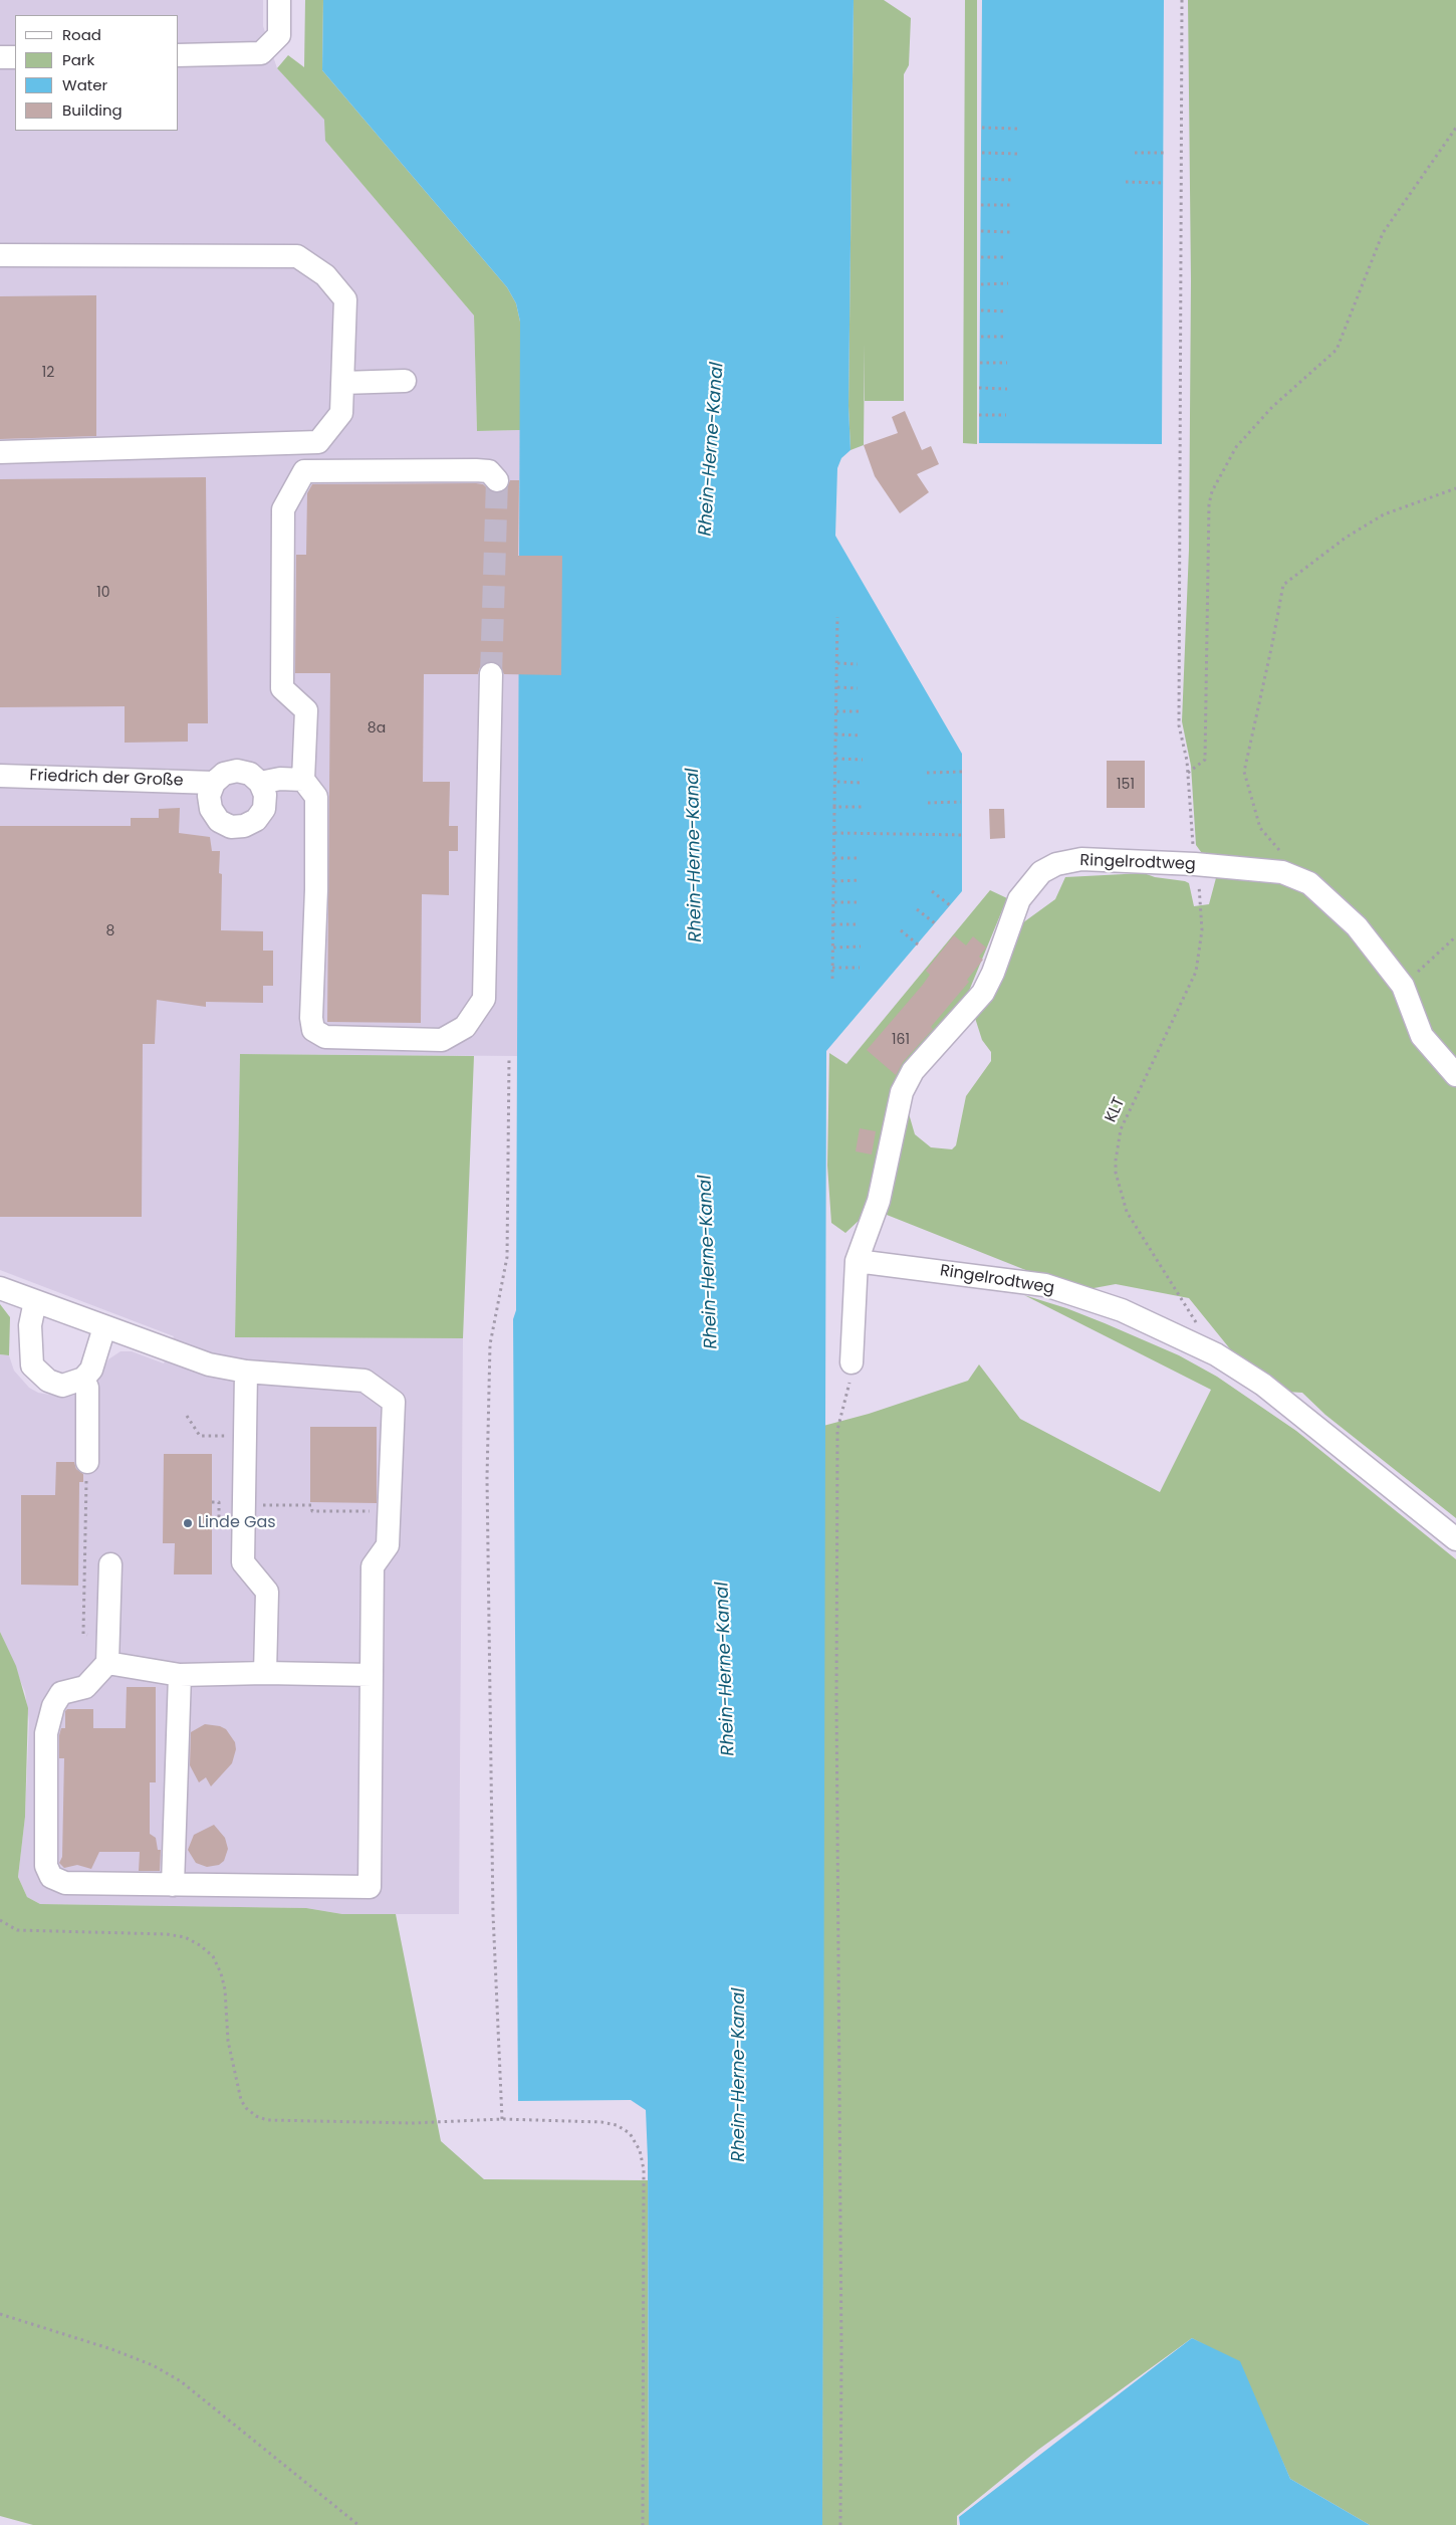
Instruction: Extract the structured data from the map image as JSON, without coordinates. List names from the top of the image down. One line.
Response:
{"streets":{"street":["Friedrich der Große","Ringelrodtweg"],"path":["KLT"]},"crossings":[["Ringelrodtweg","KLT"]],"water":["Rhein-Herne-Kanal"],"places":["Linde Gas"],"house_numbers":["12","10","8a","151","8","161"],"legend":["Road","Park","Water","Building"]}
